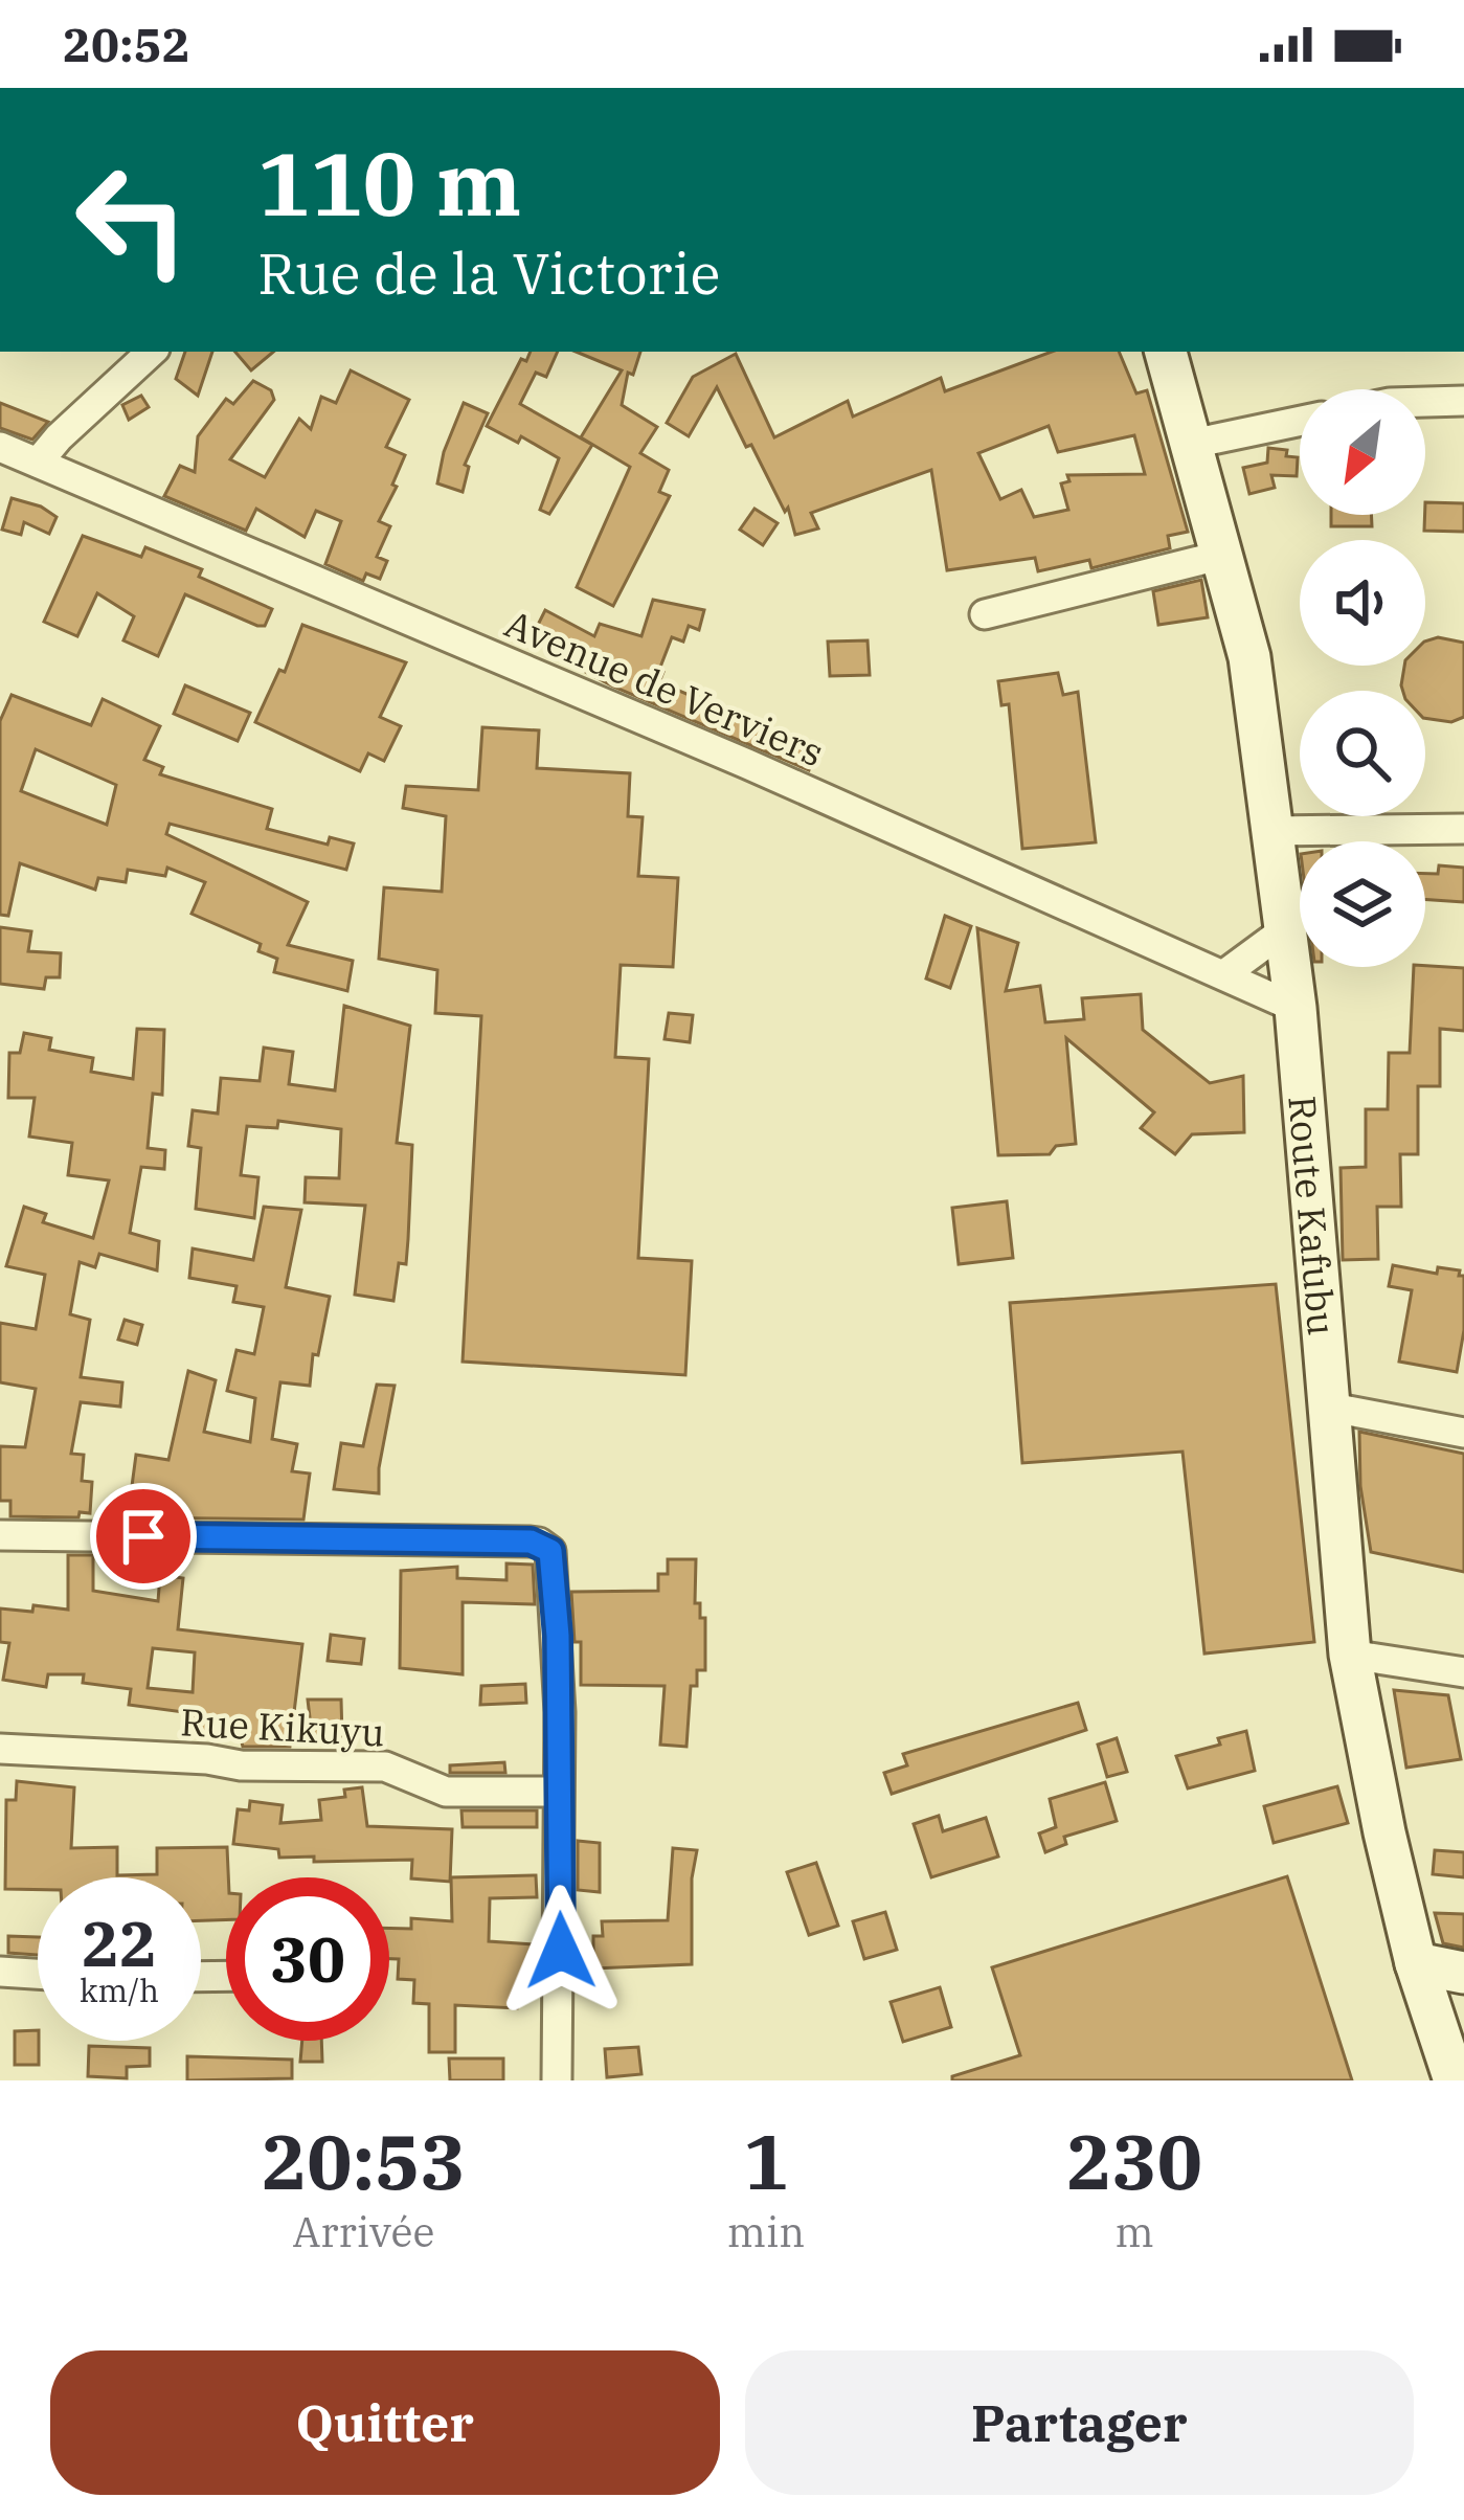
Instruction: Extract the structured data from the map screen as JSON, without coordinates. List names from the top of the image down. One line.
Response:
{"streets":{"main road":["Route Kafubu"],"street":["Avenue de Verviers","Rue Kikuyu"]},"crossings":[["Avenue de Verviers","Route Kafubu"]],"north":"bottom left","page":{"status":"20:52","turn":["110 m","Rue de la Victorie"],"speed":"22 km/h","limit":"30","eta":["20:53","Arrivée","1","min","230","m"],"buttons":["Quitter","Partager"]}}
